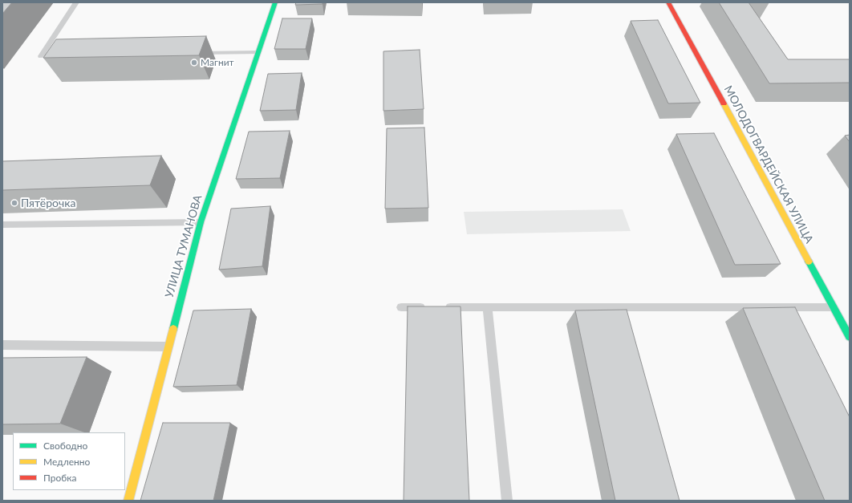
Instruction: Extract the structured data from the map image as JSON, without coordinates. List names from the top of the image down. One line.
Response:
{"streets":{"street":["МОЛОДОГВАРДЕЙСКАЯ УЛИЦА","УЛИЦА ТУМАНОВА"]},"places":["Магнит","Пятёрочка"],"legend":["Свободно","Медленно","Пробка"]}
